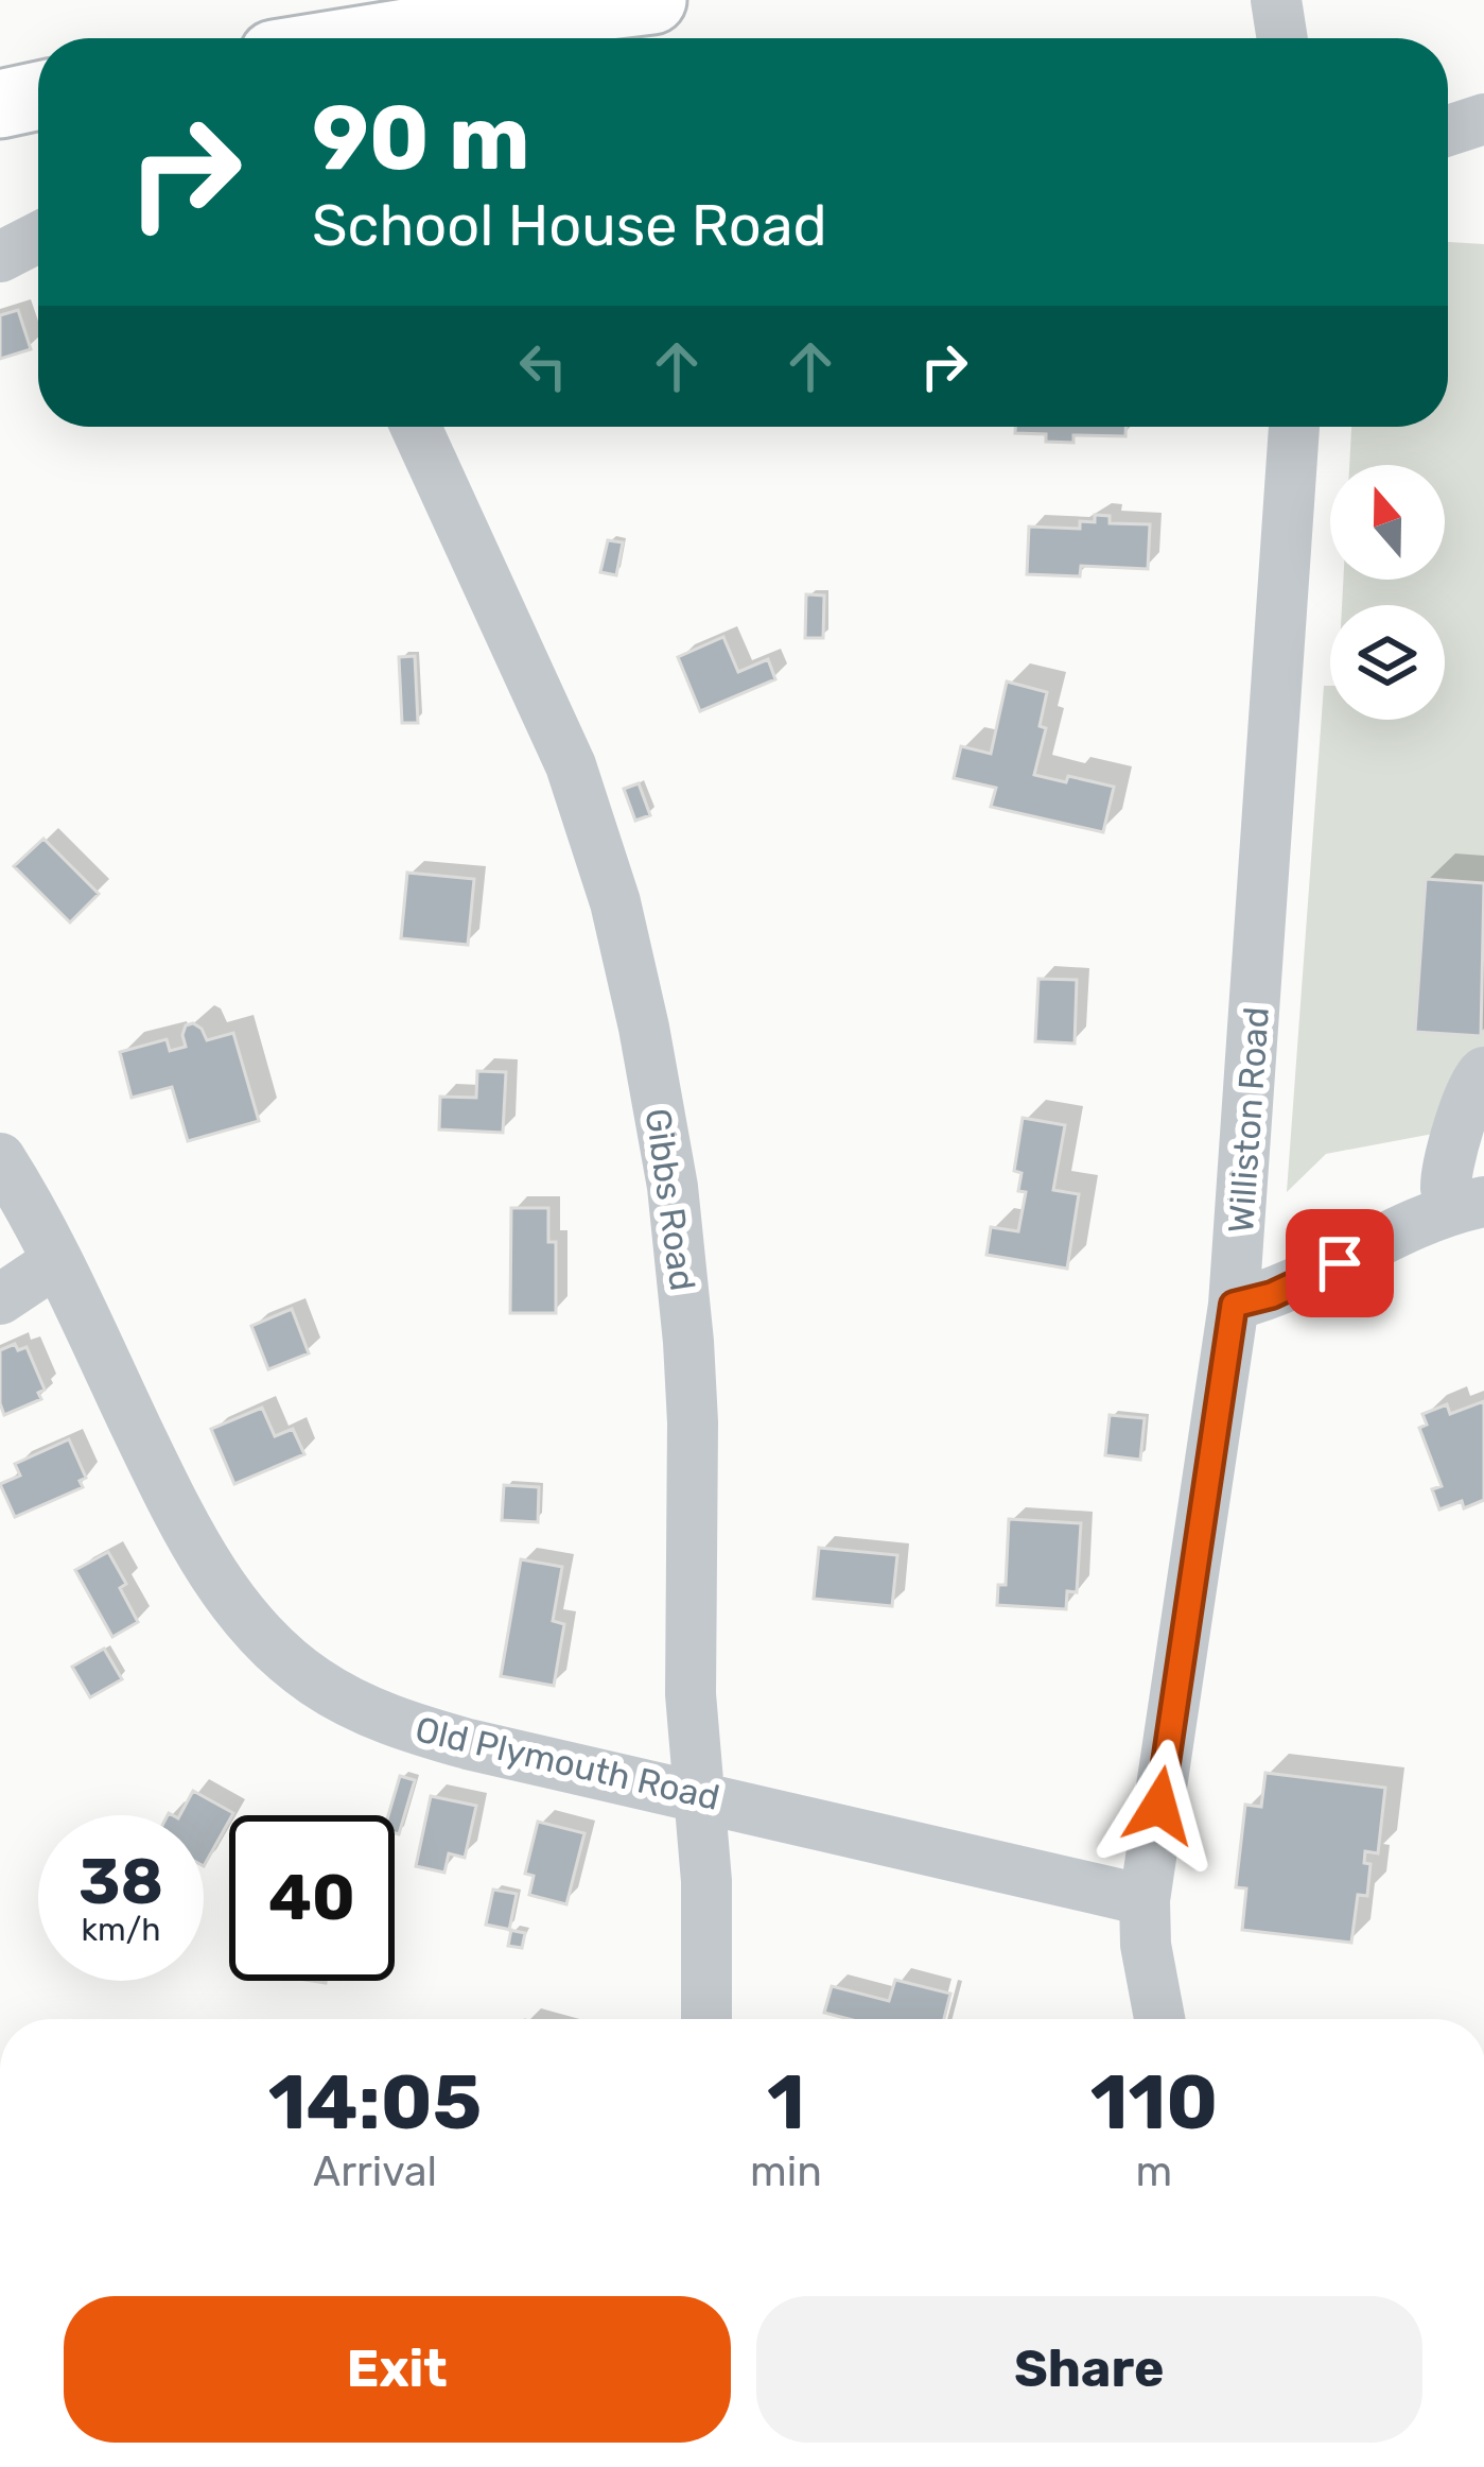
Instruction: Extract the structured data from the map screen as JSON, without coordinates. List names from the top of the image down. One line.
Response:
{"streets":{"street":["Williston Road","Gibbs Road","Old Plymouth Road"]},"crossings":[["Williston Road","Old Plymouth Road"],["Gibbs Road","Old Plymouth Road"]],"north":"top","page":{"turn":["90 m","School House Road"],"speed":"38 km/h","limit":"40","eta":["14:05","Arrival","1","min","110","m"],"buttons":["Exit","Share"]}}
